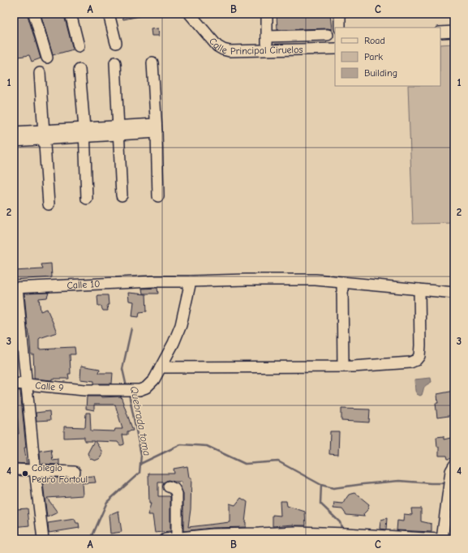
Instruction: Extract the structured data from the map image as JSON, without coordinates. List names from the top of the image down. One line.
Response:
{"streets":{"street":["Calle Principal Ciruelos","Calle 10","Calle 9"]},"crossings":[["Calle 10","Calle 9"]],"water":["Quebrada toma"],"places":["Colegio Pedro Fortoul"],"legend":["Road","Park","Building"],"grid":{"columns":["A","B","C"],"rows":["1","2","3","4"]}}
